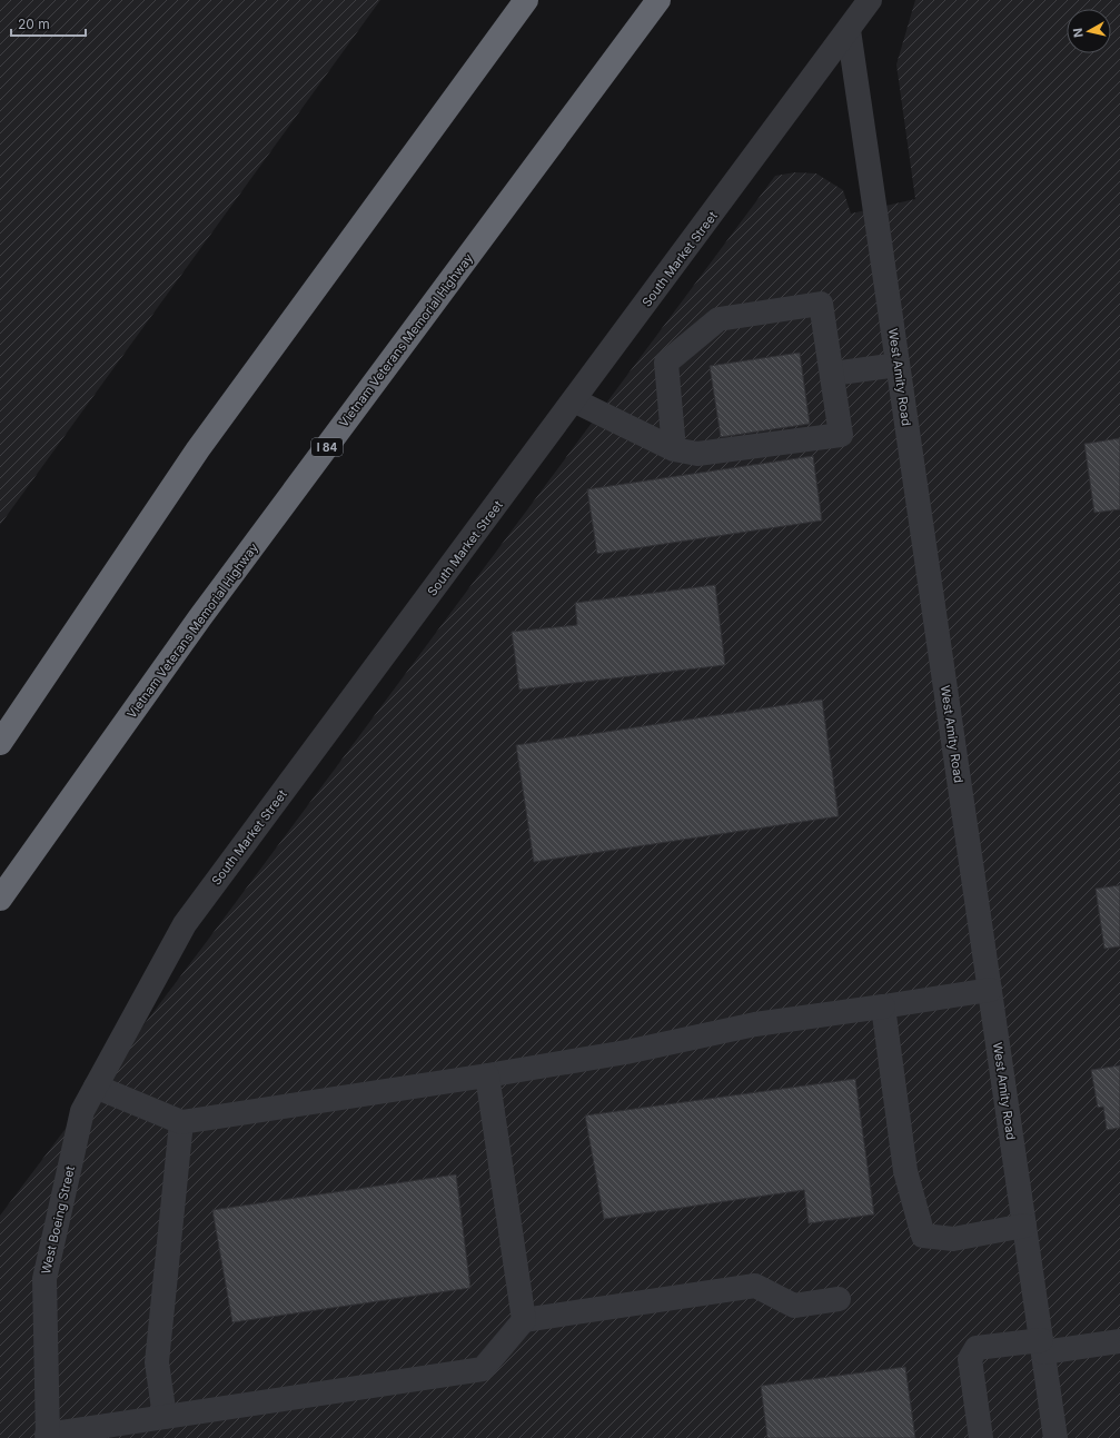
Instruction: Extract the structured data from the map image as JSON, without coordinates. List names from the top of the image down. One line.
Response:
{"streets":{"highway":["Vietnam Veterans Memorial Highway","I 84"],"street":["South Market Street","West Amity Road","West Boeing Street"]},"crossings":[["South Market Street","West Amity Road"],["South Market Street","West Boeing Street"]],"scale_bar":"20 m","north":"left"}
